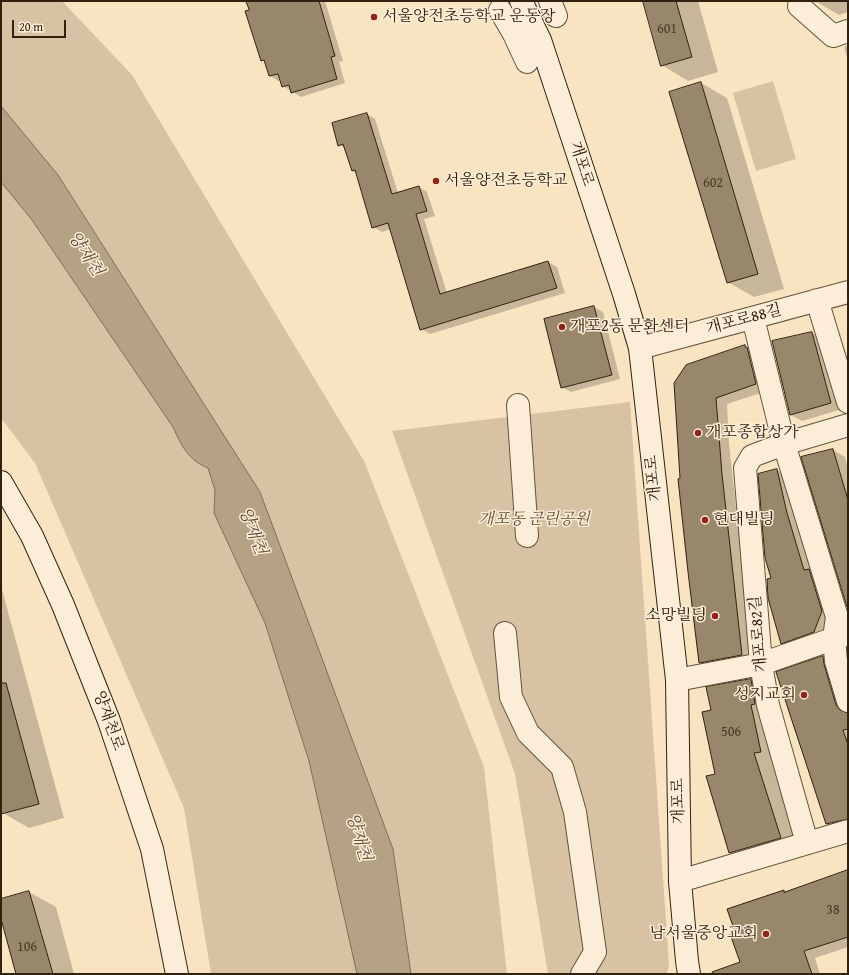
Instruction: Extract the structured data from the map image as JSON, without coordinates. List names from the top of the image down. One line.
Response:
{"streets":{"street":["개포로","개포로88길","개포로82길","양재천로"]},"crossings":[["개포로","개포로88길"]],"water":["양재천"],"parks":["개포동 근린공원"],"places":["서울양전초등학교 운동장","서울양전초등학교","개포2동 문화센터","개포종합상가","현대빌딩","소망빌딩","성지교회","남서울중앙교회"],"house_numbers":["601","602","506","38","106"],"scale_bar":"20 m"}
